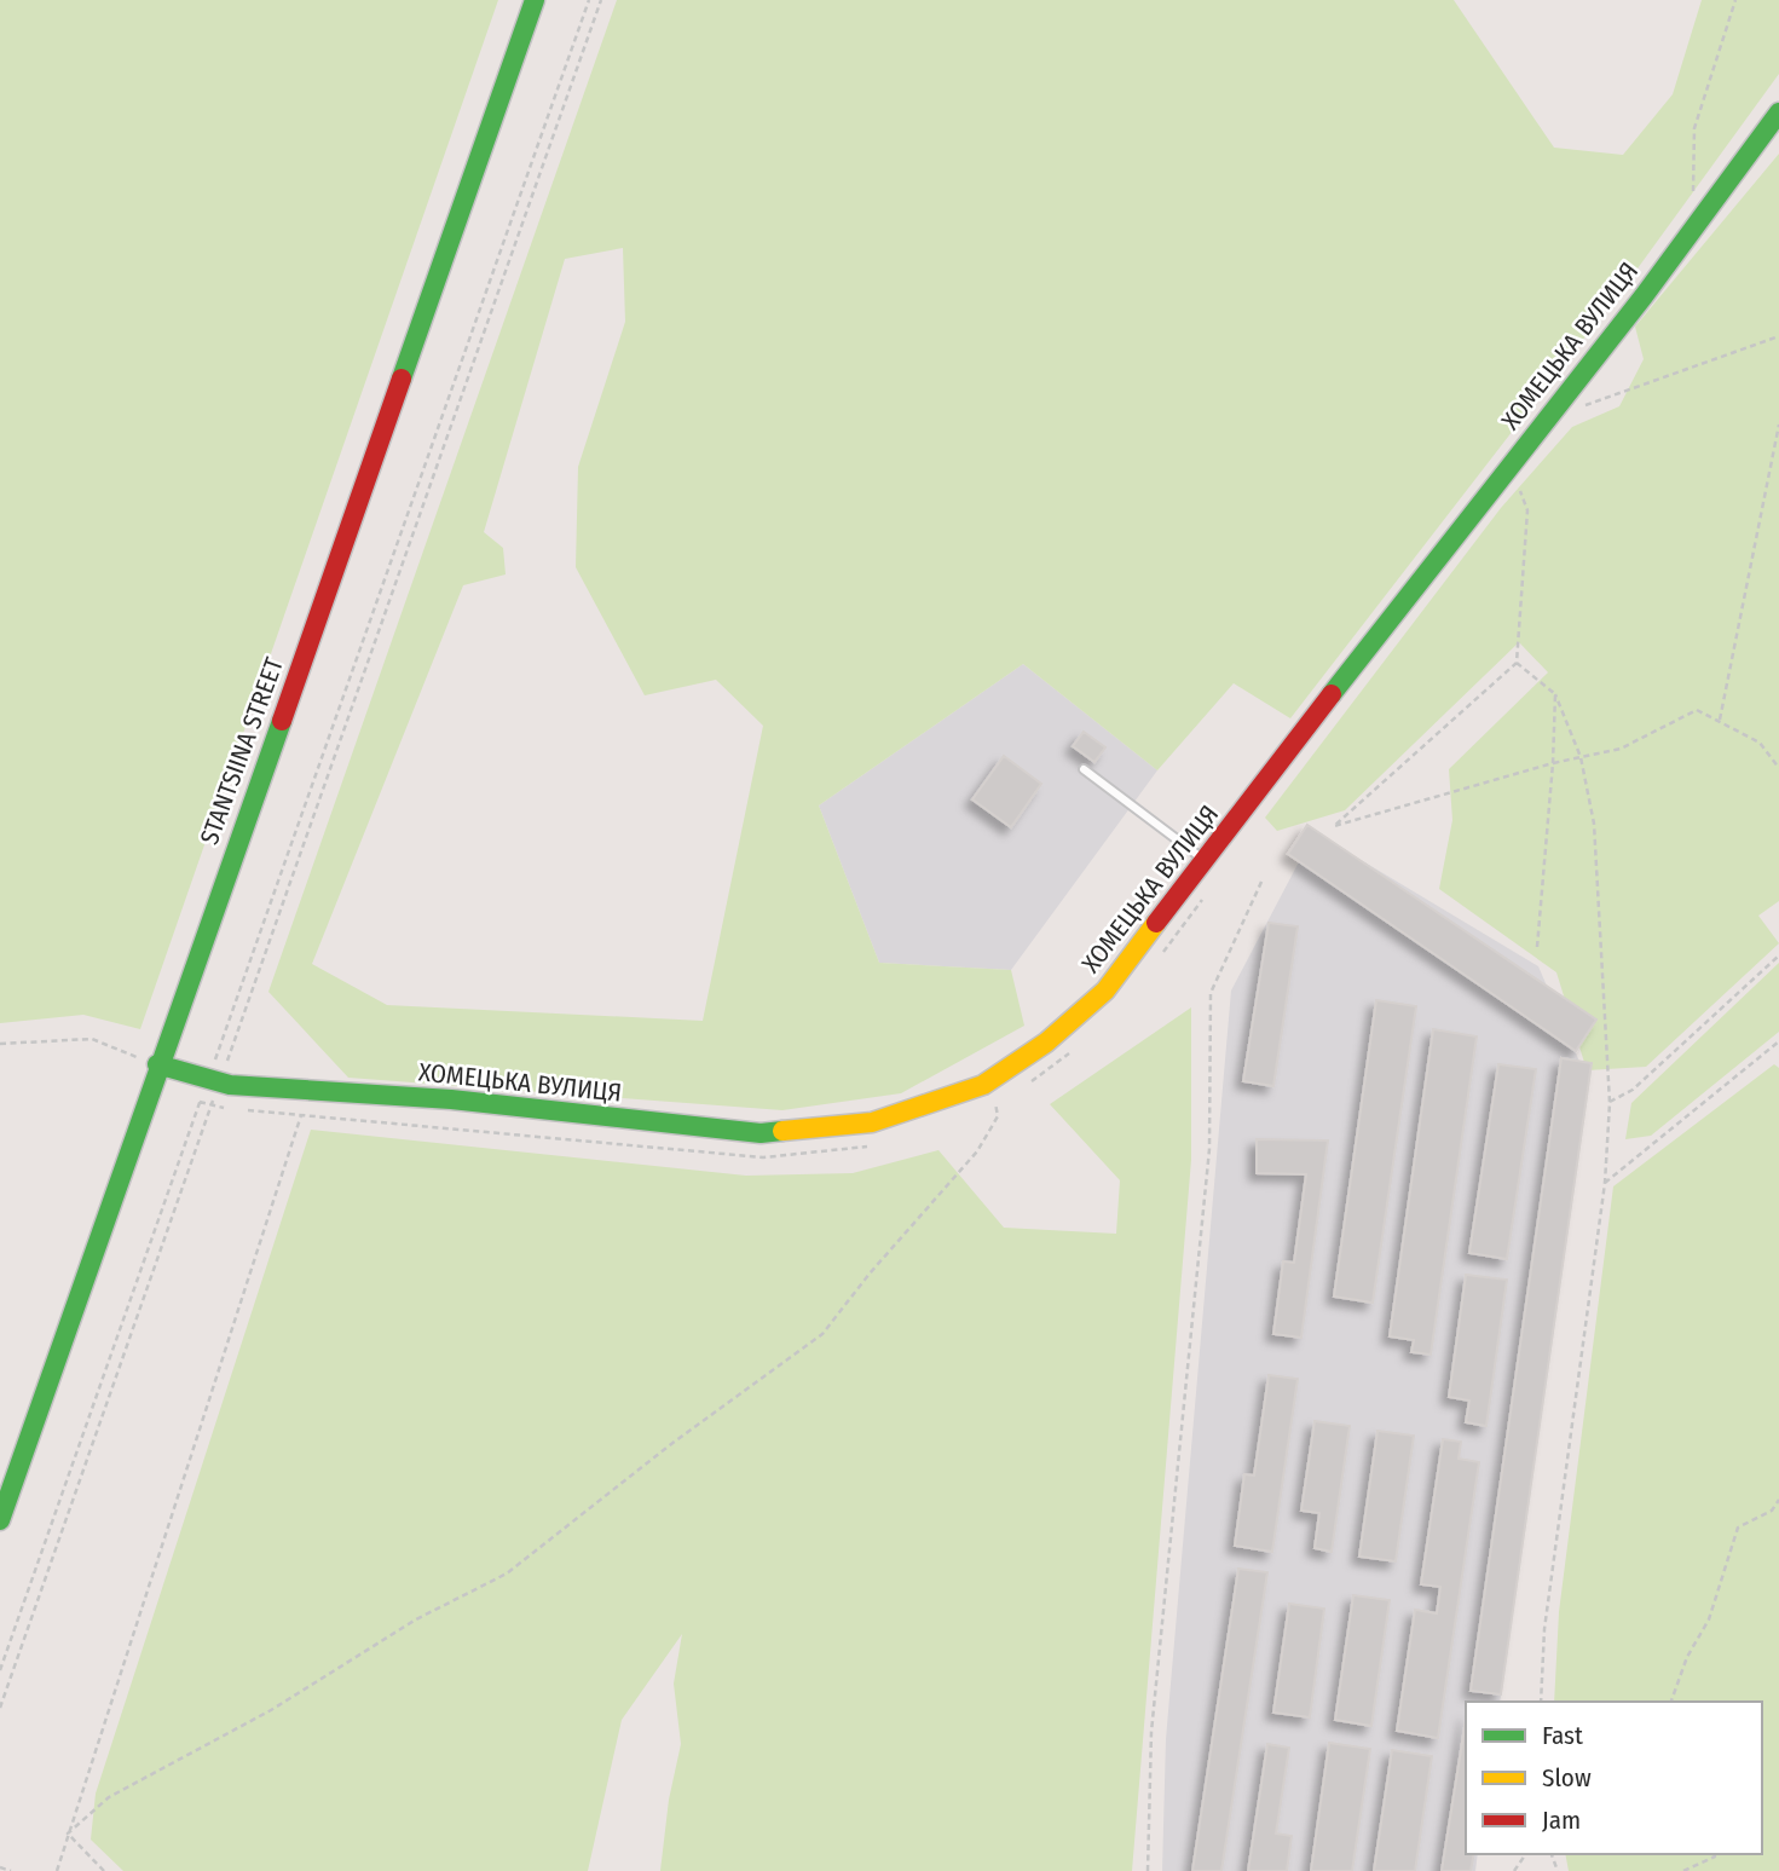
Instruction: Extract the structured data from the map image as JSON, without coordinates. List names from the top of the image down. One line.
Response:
{"streets":{"street":["ХОМЕЦЬКА ВУЛИЦЯ","STANTSIINA STREET"]},"crossings":[["ХОМЕЦЬКА ВУЛИЦЯ","STANTSIINA STREET"]],"legend":["Fast","Slow","Jam"]}
